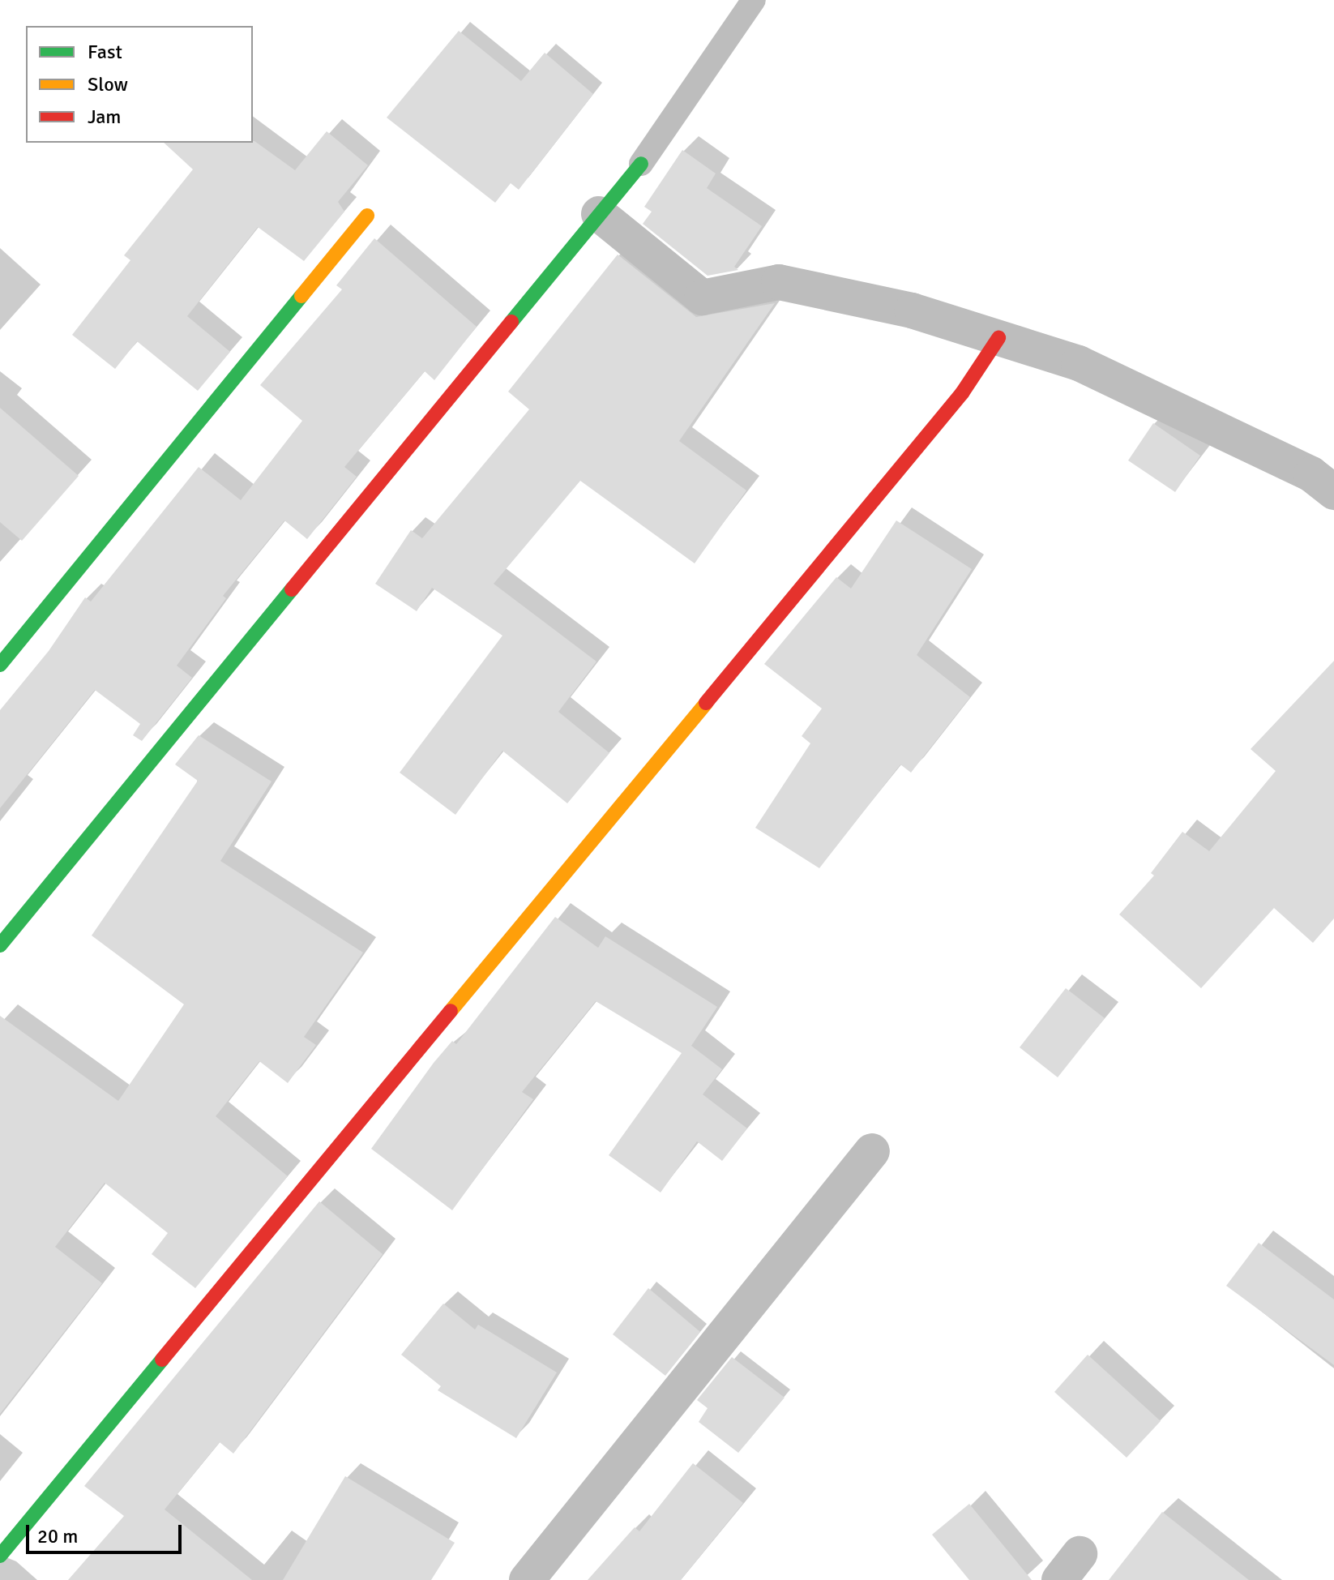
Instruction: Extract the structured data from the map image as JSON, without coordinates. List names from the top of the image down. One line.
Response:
{"legend":["Fast","Slow","Jam"],"scale_bar":"20 m"}
